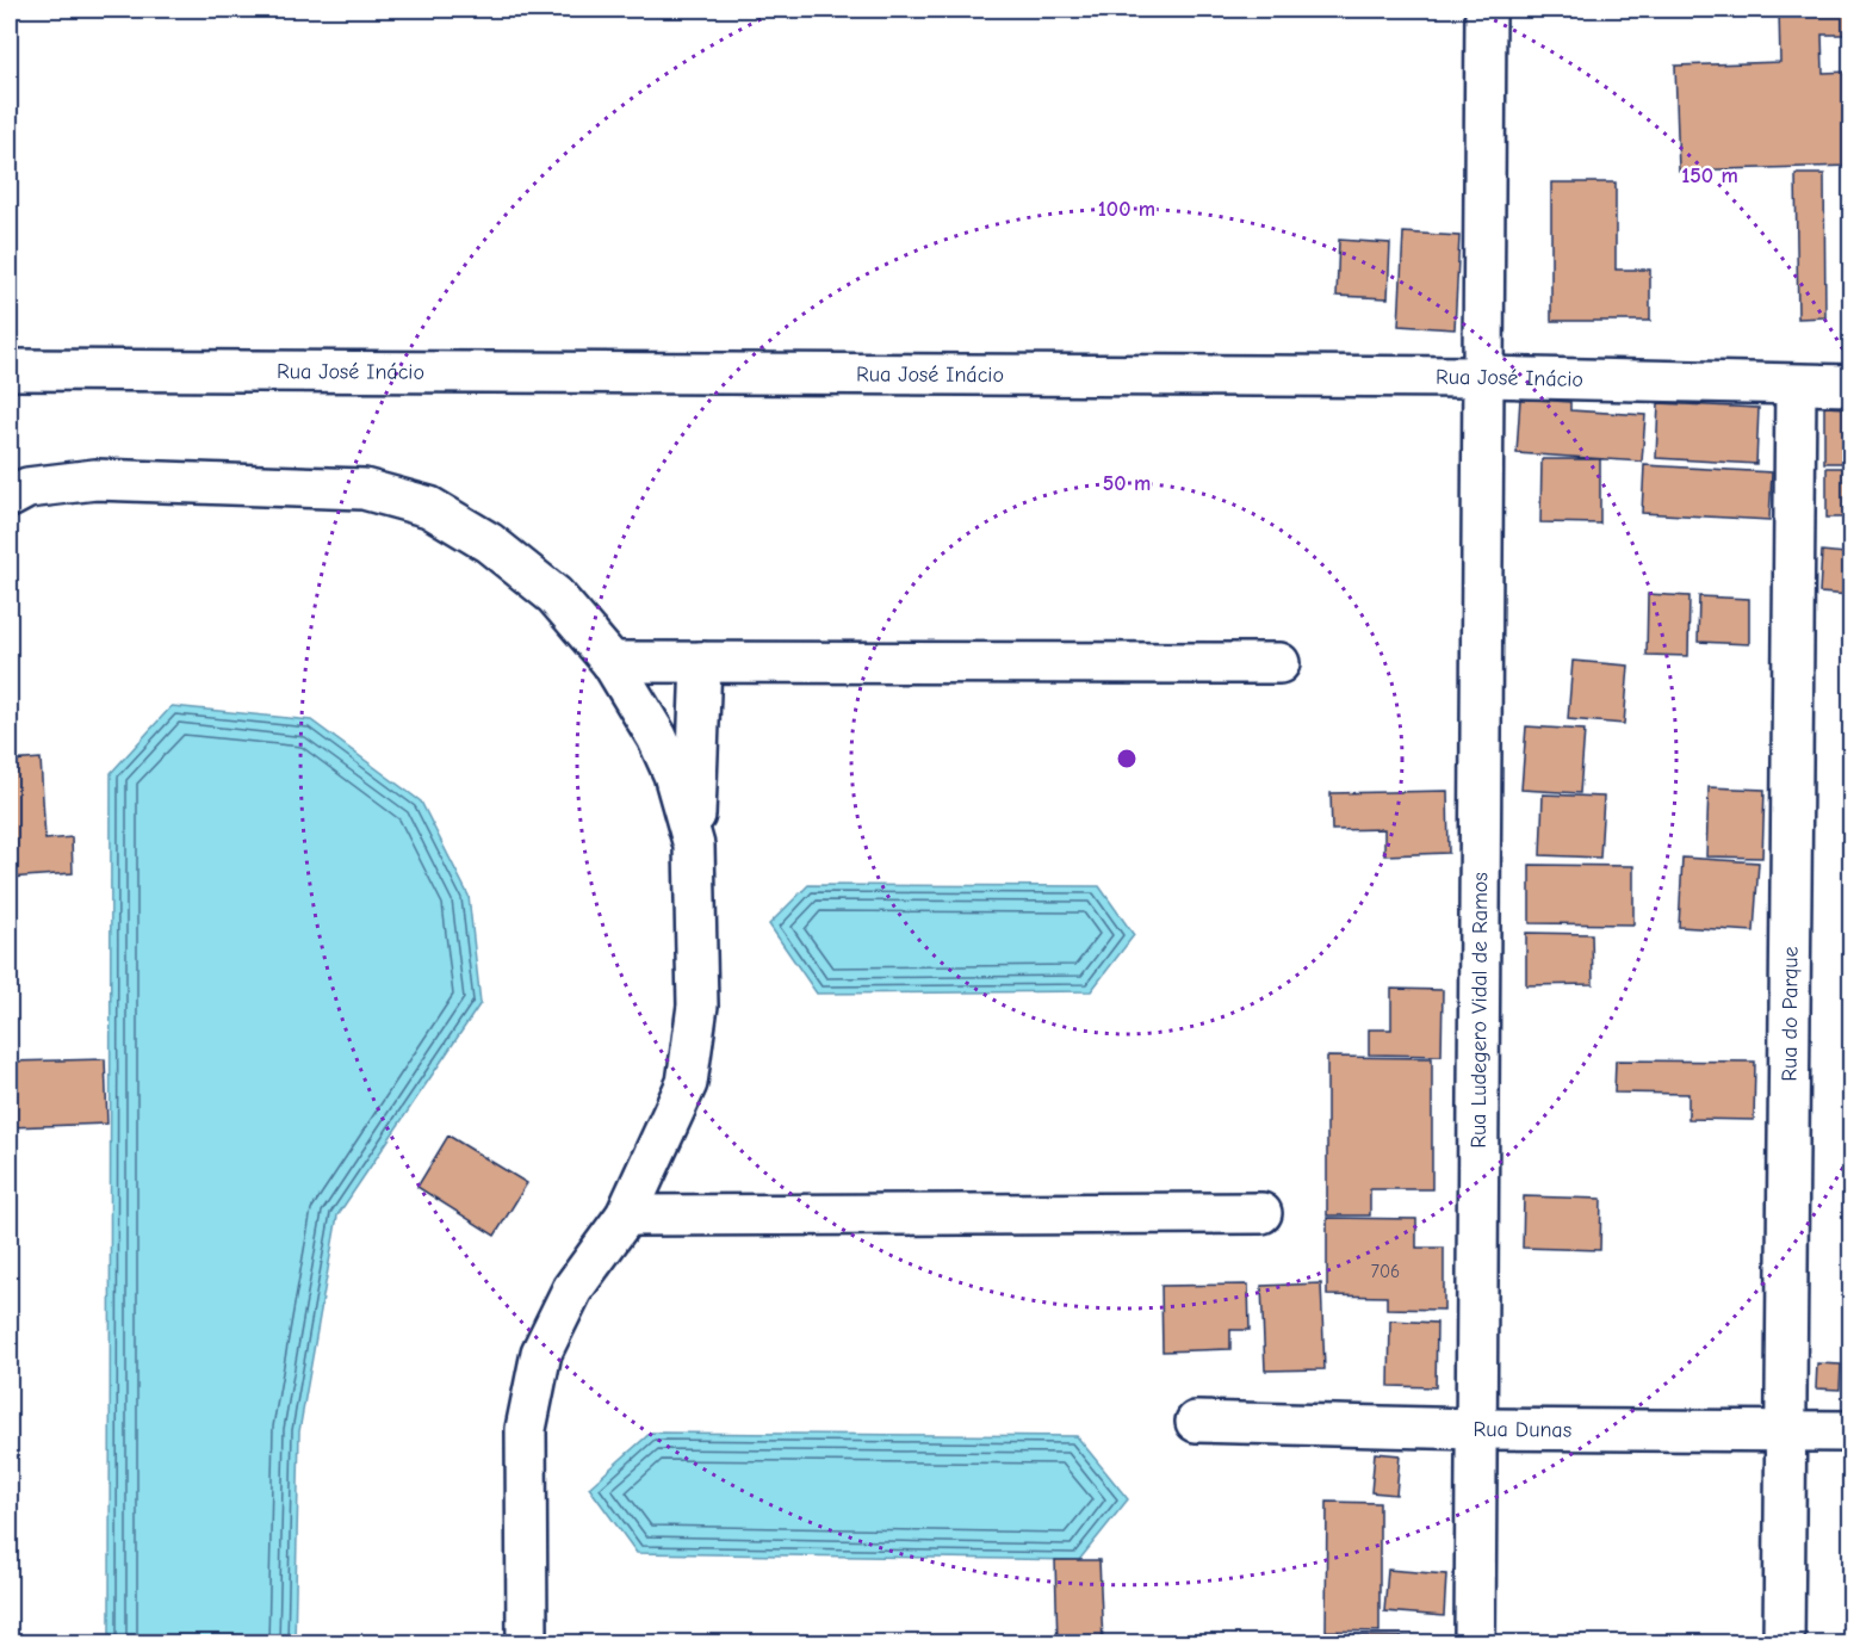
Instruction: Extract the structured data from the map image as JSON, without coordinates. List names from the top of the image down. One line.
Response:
{"streets":{"street":["Rua José Inácio","Rua Ludegero Vidal de Ramos","Rua do Parque","Rua Dunas"]},"crossings":[["Rua José Inácio","Rua Ludegero Vidal de Ramos"],["Rua José Inácio","Rua do Parque"],["Rua Ludegero Vidal de Ramos","Rua Dunas"],["Rua do Parque","Rua Dunas"]],"house_numbers":["706"],"rings":["150 m","100 m","50 m"]}
